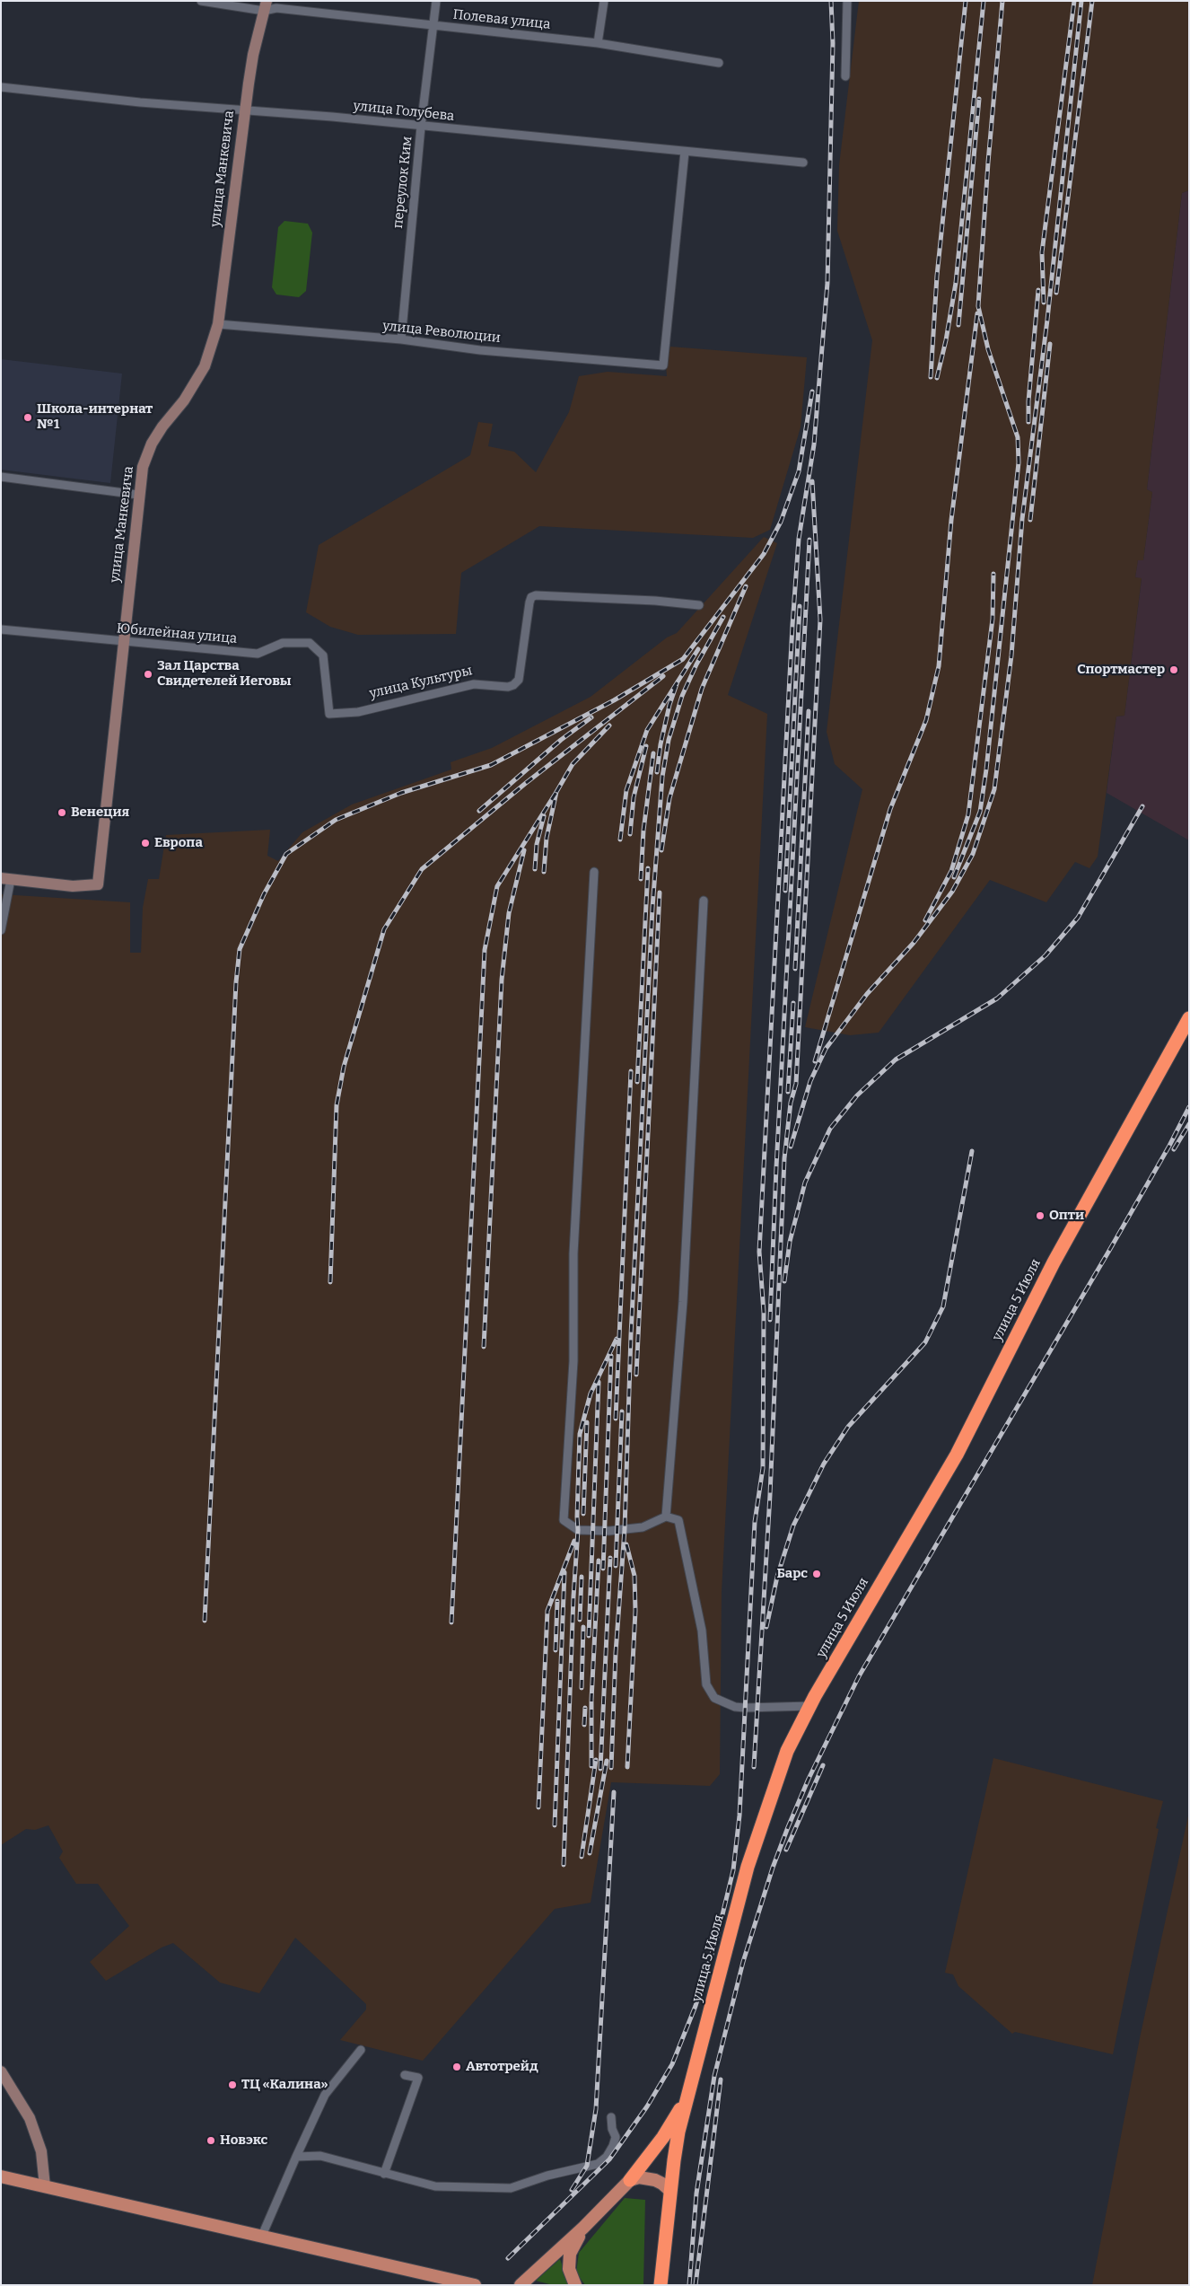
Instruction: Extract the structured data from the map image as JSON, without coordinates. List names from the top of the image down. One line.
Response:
{"streets":{"highway":["улица 5 Июля"],"street":["Полевая улица","улица Голубева","улица Манкевича","переулок Ким","улица Революции","Юбилейная улица","улица Культуры"]},"crossings":[["Полевая улица","улица Манкевича"],["Полевая улица","переулок Ким"],["улица Голубева","улица Манкевича"],["улица Голубева","переулок Ким"],["улица Голубева","улица Революции"],["улица Манкевича","улица Революции"],["улица Манкевича","Юбилейная улица"],["переулок Ким","улица Революции"],["Юбилейная улица","улица Культуры"]],"places":["Школа-интернат №1","Спортмастер","Зал Царства Свидетелей Иеговы","Венеция","Европа","Опти","Барс","Автотрейд","ТЦ «Калина»","Новэкс"]}
